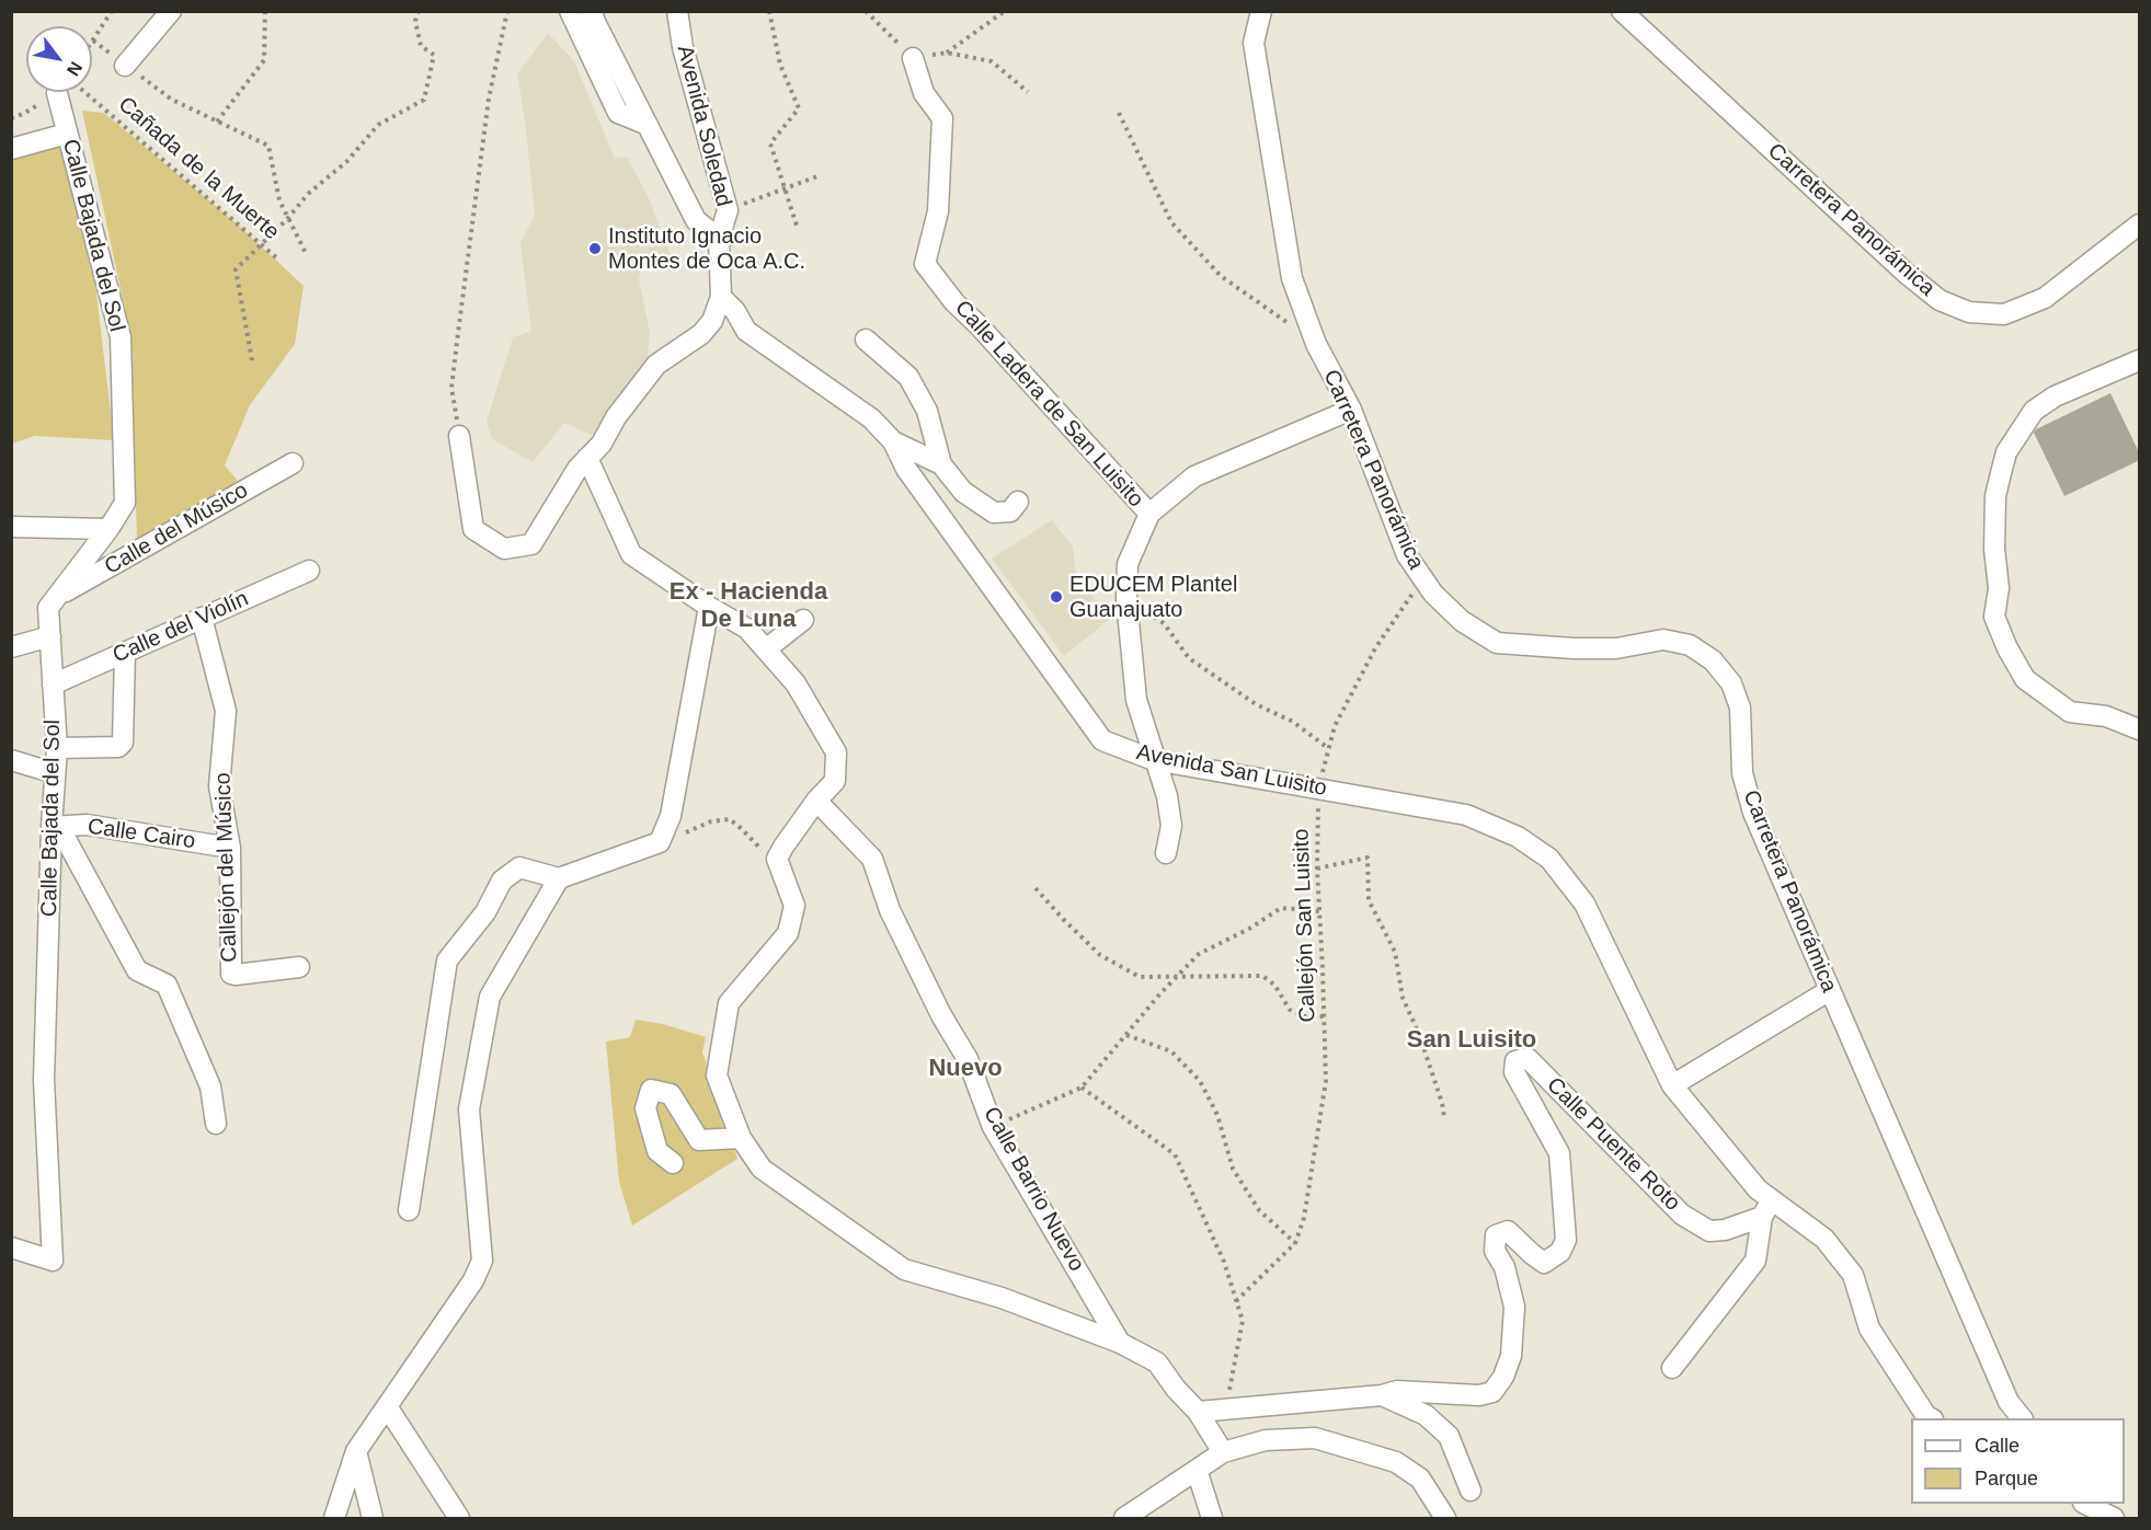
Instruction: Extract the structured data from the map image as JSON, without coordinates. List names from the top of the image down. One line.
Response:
{"streets":{"street":["Avenida Soledad","Carretera Panorámica","Calle Bajada del Sol","Calle Ladera de San Luisito","Calle del Músico","Calle del Violín","Avenida San Luisito","Calle Cairo","Callejón del Músico","Calle Puente Roto","Calle Barrio Nuevo"],"path":["Cañada de la Muerte","Callejón San Luisito"]},"crossings":[["Carretera Panorámica","Callejón San Luisito"],["Calle Bajada del Sol","Calle del Músico"],["Calle Bajada del Sol","Calle del Violín"],["Calle Bajada del Sol","Calle Cairo"],["Calle Ladera de San Luisito","Avenida San Luisito"],["Calle del Violín","Callejón del Músico"],["Avenida San Luisito","Callejón San Luisito"],["Calle Cairo","Callejón del Músico"]],"districts":["Ex - Hacienda De Luna","San Luisito","Nuevo"],"places":["Instituto Ignacio Montes de Oca A.C.","EDUCEM Plantel Guanajuato"],"legend":["Calle","Parque"],"north":"bottom right"}
